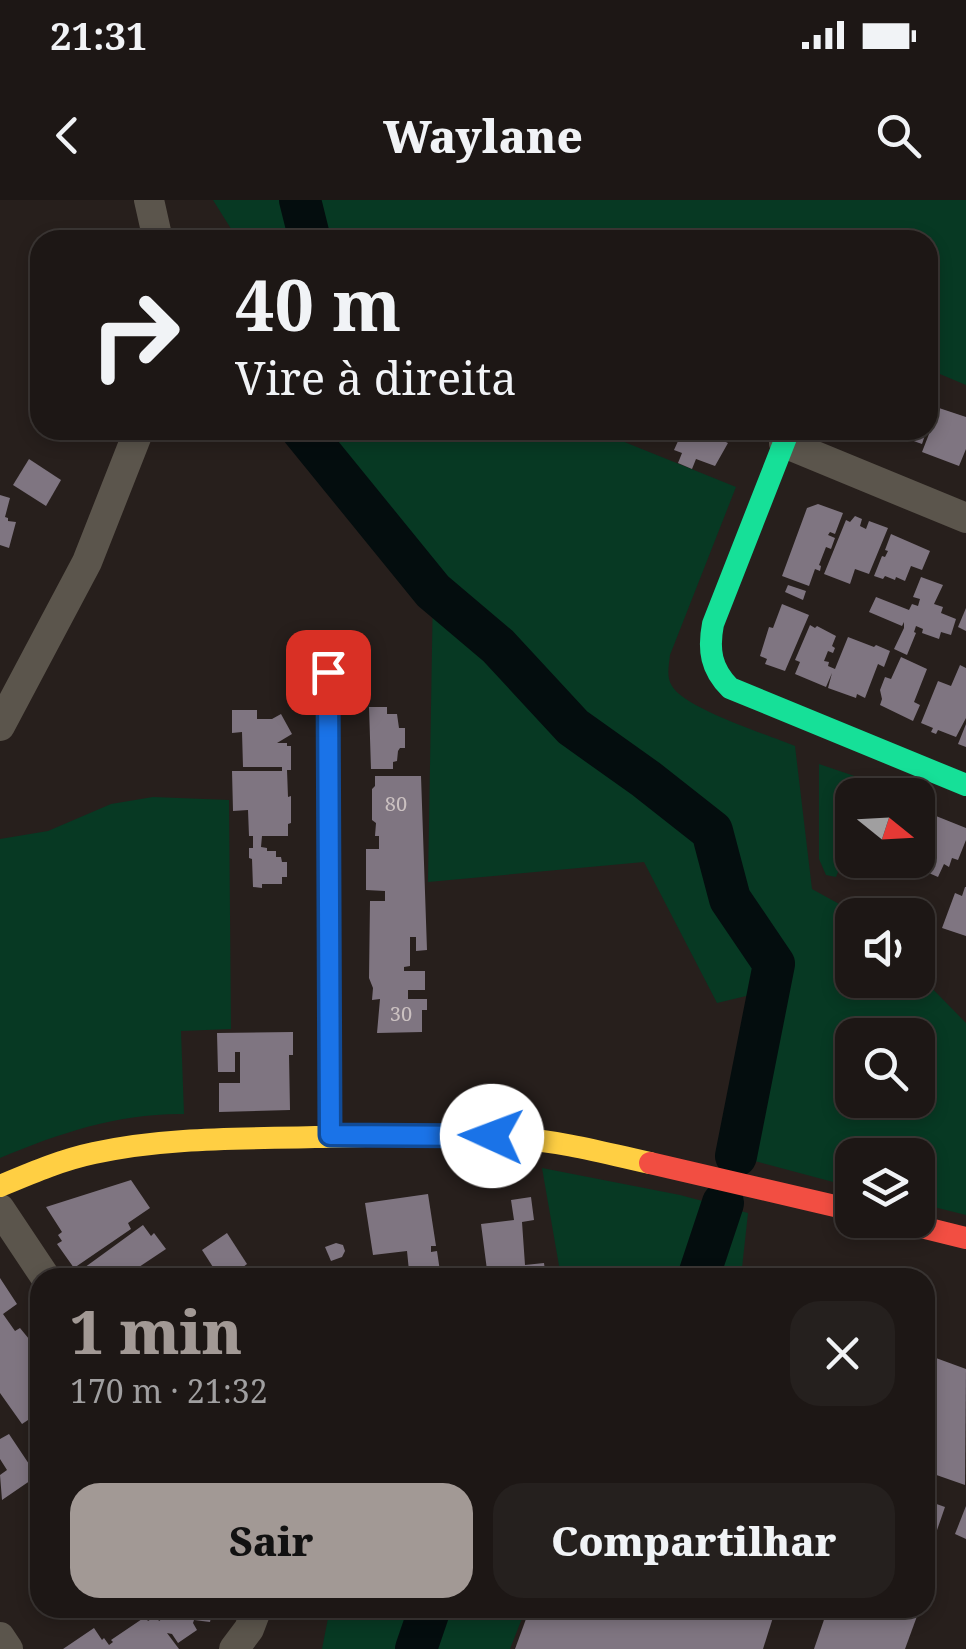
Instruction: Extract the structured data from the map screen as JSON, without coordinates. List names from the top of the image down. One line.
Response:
{"house_numbers":["80","30"],"north":"right","page":{"status":"21:31","header":"Waylane","turn":["40 m","Vire à direita"],"heading":["1 min","170 m · 21:32"],"buttons":["Sair","Compartilhar"]}}
